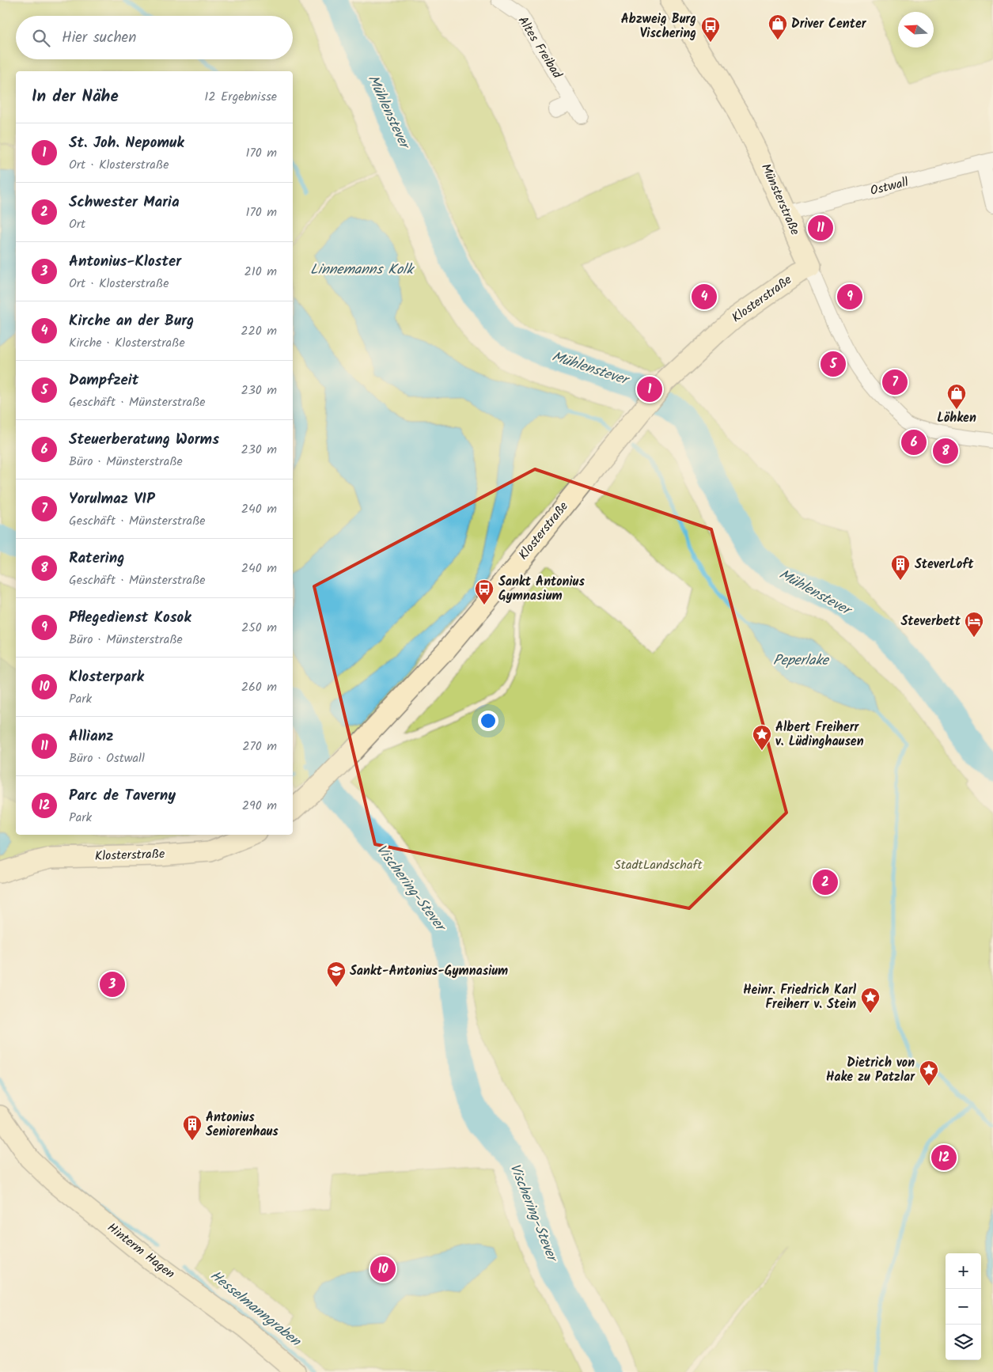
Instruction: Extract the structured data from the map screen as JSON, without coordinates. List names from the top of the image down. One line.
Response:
{"streets":{"street":["Altes Freibad","Ostwall","Münsterstraße","Klosterstraße","Hinterm Hagen"]},"crossings":[["Ostwall","Münsterstraße"],["Münsterstraße","Klosterstraße"]],"water":["Mühlenstever","Linnemanns Kolk","Peperlake","Vischering-Stever","Hesselmanngraben"],"parks":["StadtLandschaft"],"places":{"shop":["Driver Center","Löhken"],"bus stop":["Abzweig Burg Vischering","Sankt Antonius Gymnasium"],"building":["SteverLoft","Antonius Seniorenhaus"],"hotel":["Steverbett"],"place":["Albert Freiherr v. Lüdinghausen","Heinr. Friedrich Karl Freiherr v. Stein","Dietrich von Hake zu Patzlar"],"school or university":["Sankt-Antonius-Gymnasium"]},"north":"left","page":{"search":"Hier suchen","heading":["In der Nähe","12 Ergebnisse"],"list":[{"mark":"1","name":"St. Joh. Nepomuk","note":"Ort · Klosterstraße","value":"170 m"},{"mark":"2","name":"Schwester Maria","note":"Ort","value":"170 m"},{"mark":"3","name":"Antonius-Kloster","note":"Ort · Klosterstraße","value":"210 m"},{"mark":"4","name":"Kirche an der Burg","note":"Kirche · Klosterstraße","value":"220 m"},{"mark":"5","name":"Dampfzeit","note":"Geschäft · Münsterstraße","value":"230 m"},{"mark":"6","name":"Steuerberatung Worms","note":"Büro · Münsterstraße","value":"230 m"},{"mark":"7","name":"Yorulmaz VIP","note":"Geschäft · Münsterstraße","value":"240 m"},{"mark":"8","name":"Ratering","note":"Geschäft · Münsterstraße","value":"240 m"},{"mark":"9","name":"Pflegedienst Kosok","note":"Büro · Münsterstraße","value":"250 m"},{"mark":"10","name":"Klosterpark","note":"Park","value":"260 m"},{"mark":"11","name":"Allianz","note":"Büro · Ostwall","value":"270 m"},{"mark":"12","name":"Parc de Taverny","note":"Park","value":"290 m"}],"pins":["11","4","9","5","7","1","6","8","2","3","12","10"],"map_buttons":["+","−"]}}
